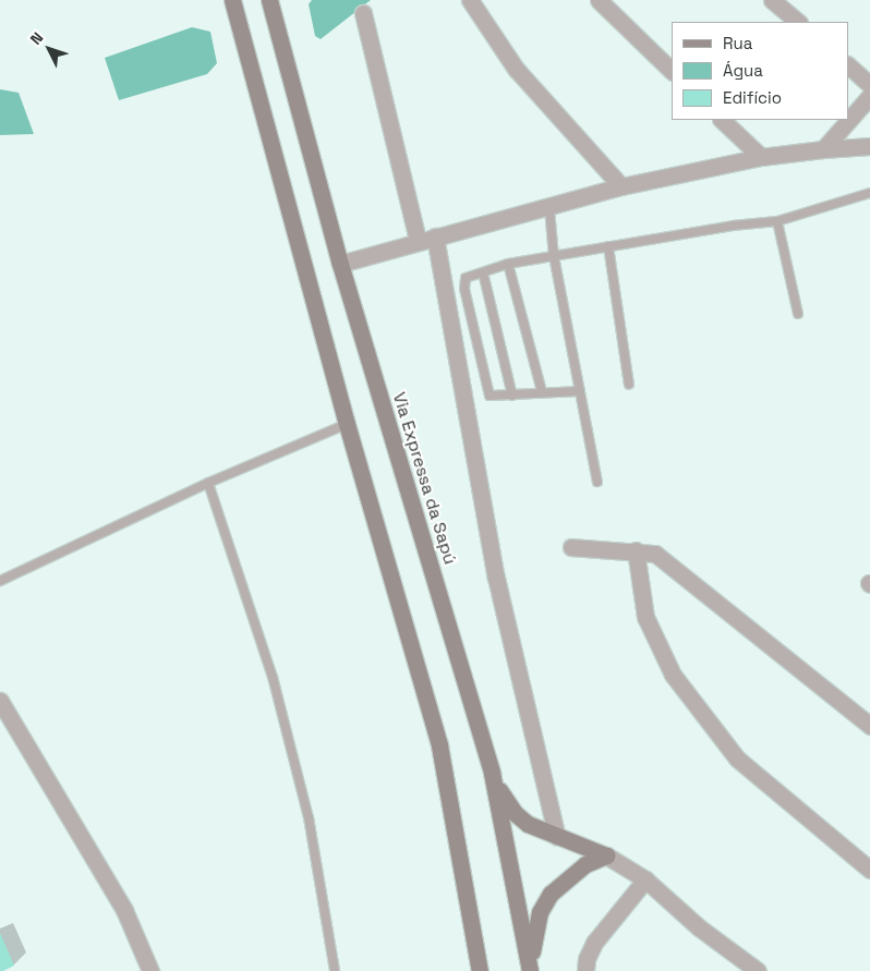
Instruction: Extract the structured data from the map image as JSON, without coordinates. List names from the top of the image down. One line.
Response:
{"streets":{"main road":["Via Expressa da Sapú"]},"legend":["Rua","Água","Edifício"],"north":"top left"}
